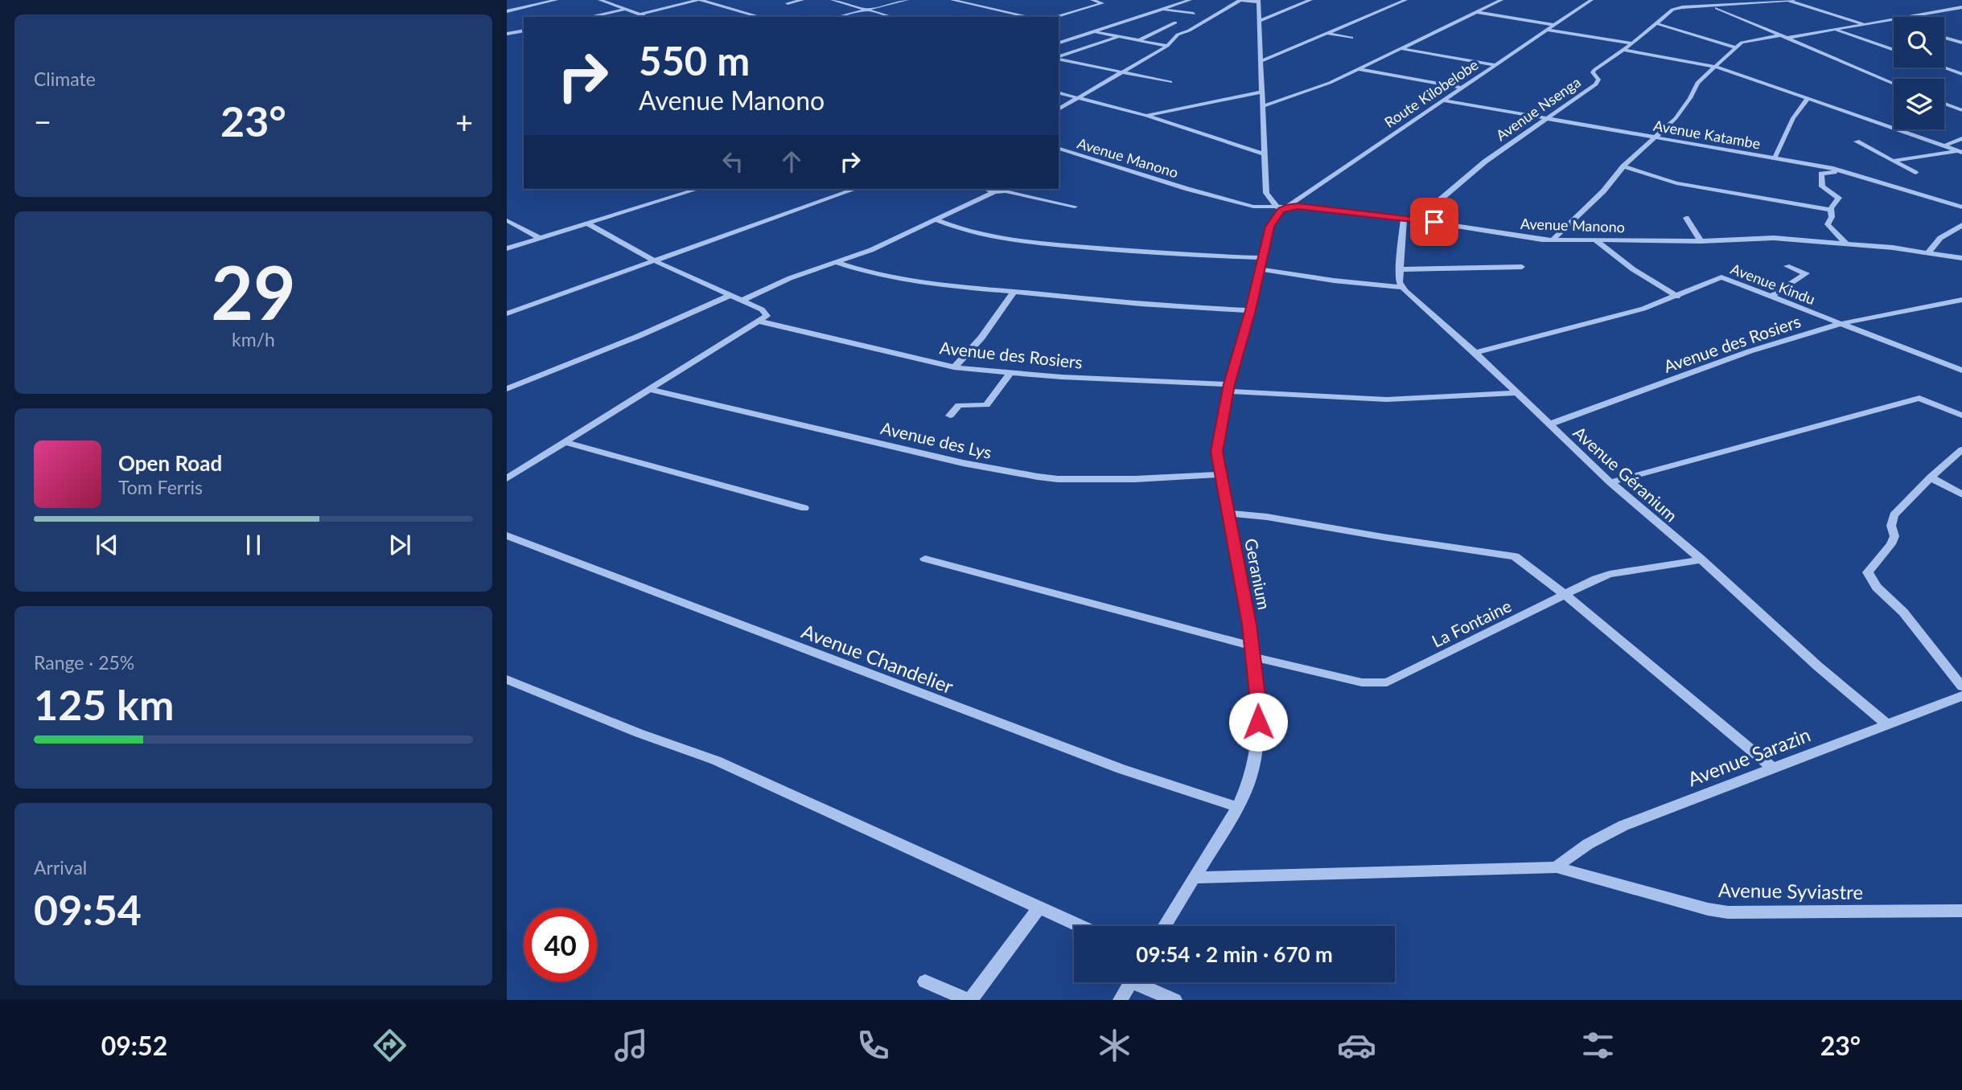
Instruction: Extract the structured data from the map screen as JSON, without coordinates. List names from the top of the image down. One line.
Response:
{"streets":{"street":["Route Kilobelobe","Avenue Nsenga","Avenue Katambe","Avenue Manono","Avenue Kindu","Avenue des Rosiers","Avenue des Lys","Avenue Géranium","Geranium","La Fontaine","Avenue Chandelier","Avenue Sarazin","Avenue Syviastre"]},"crossings":[["Route Kilobelobe","Avenue Katambe"],["Route Kilobelobe","Avenue Manono"],["Route Kilobelobe","Geranium"],["Avenue Nsenga","Avenue Katambe"],["Avenue Nsenga","Avenue Manono"],["Avenue Manono","Geranium"],["Avenue Kindu","Avenue des Rosiers"],["Avenue Kindu","Avenue Géranium"],["Avenue des Rosiers","Avenue Géranium"],["Avenue des Rosiers","Geranium"],["Avenue des Lys","Geranium"],["Avenue Géranium","La Fontaine"],["Avenue Géranium","Avenue Sarazin"],["Geranium","La Fontaine"],["Geranium","Avenue Chandelier"],["Geranium","Avenue Syviastre"],["Avenue Sarazin","Avenue Syviastre"]],"page":{"tile":["Climate",["29","km/h"],["Range · 25%","125 km"],["Arrival","09:54"]],"turn":["550 m","Avenue Manono"],"heat":["−","23°","+"],"song":["Open Road","Tom Ferris"],"limit":"40","trip":"09:54 · 2 min · 670 m","tabs":["09:52","23°"]}}
